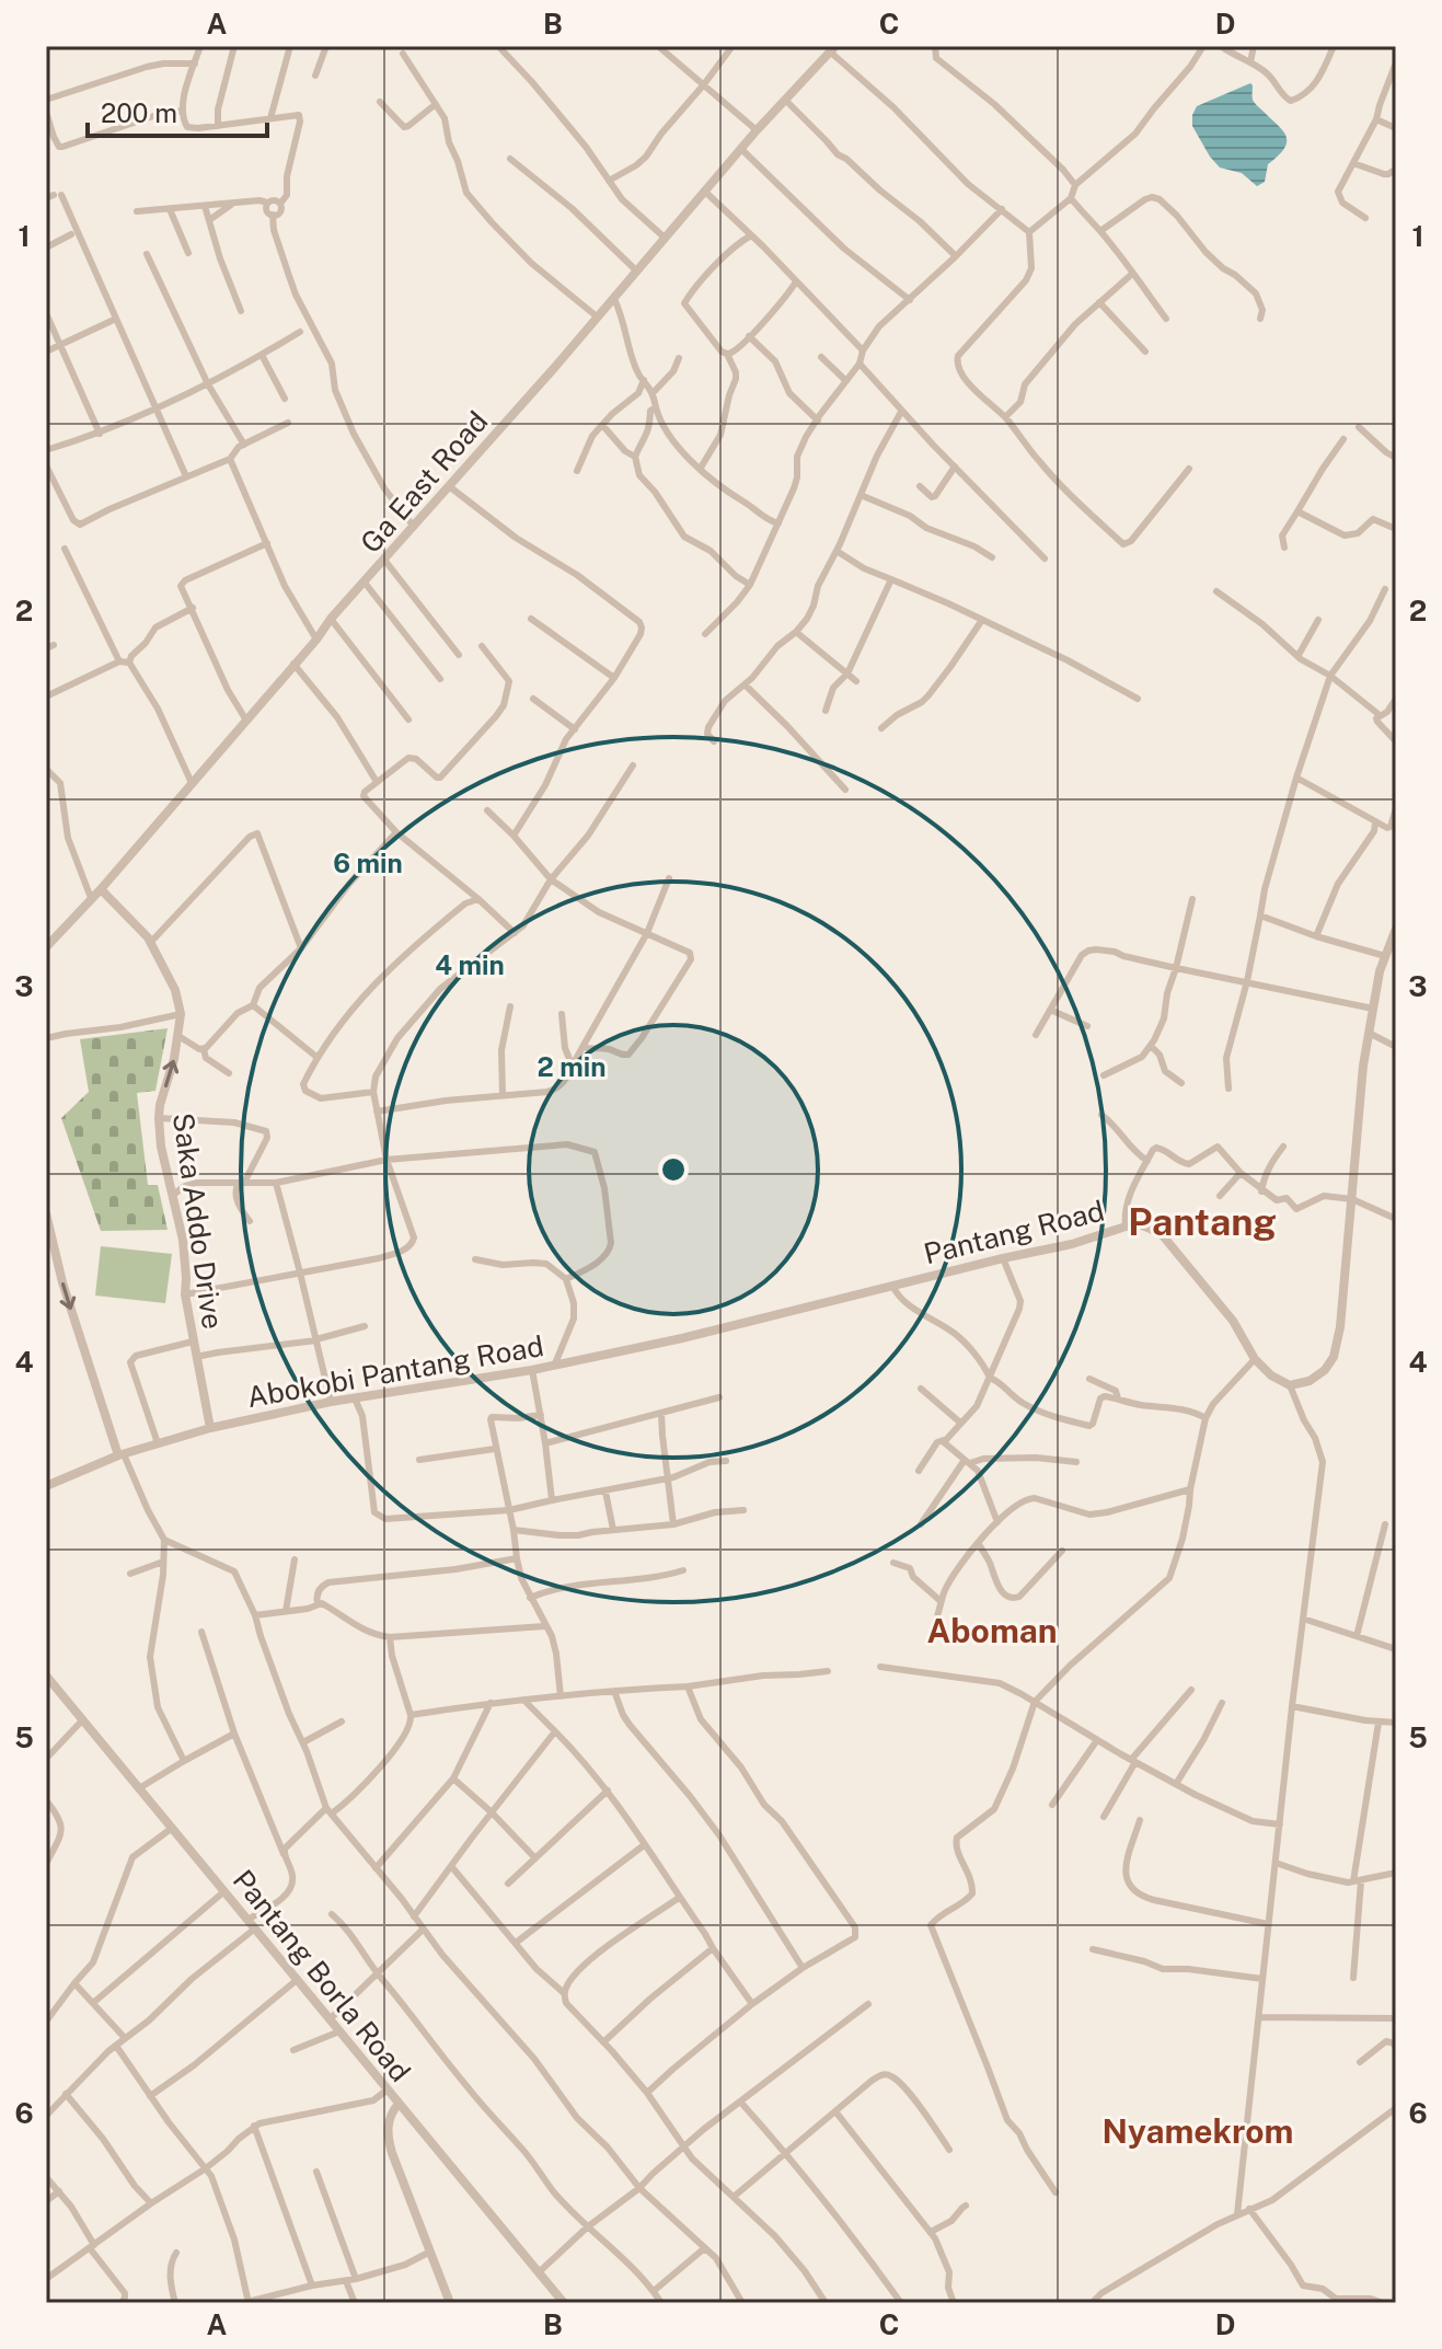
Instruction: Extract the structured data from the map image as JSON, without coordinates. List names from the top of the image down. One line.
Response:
{"streets":{"street":["Ga East Road","Saka Addo Drive","Pantang Road","Abokobi Pantang Road","Pantang Borla Road"]},"crossings":[["Ga East Road","Saka Addo Drive"],["Saka Addo Drive","Abokobi Pantang Road"],["Pantang Road","Abokobi Pantang Road"]],"districts":["Pantang","Aboman","Nyamekrom"],"scale_bar":"200 m","grid":{"columns":["A","B","C","D"],"rows":["1","2","3","4","5","6"]},"rings":["6 min","4 min","2 min"]}
